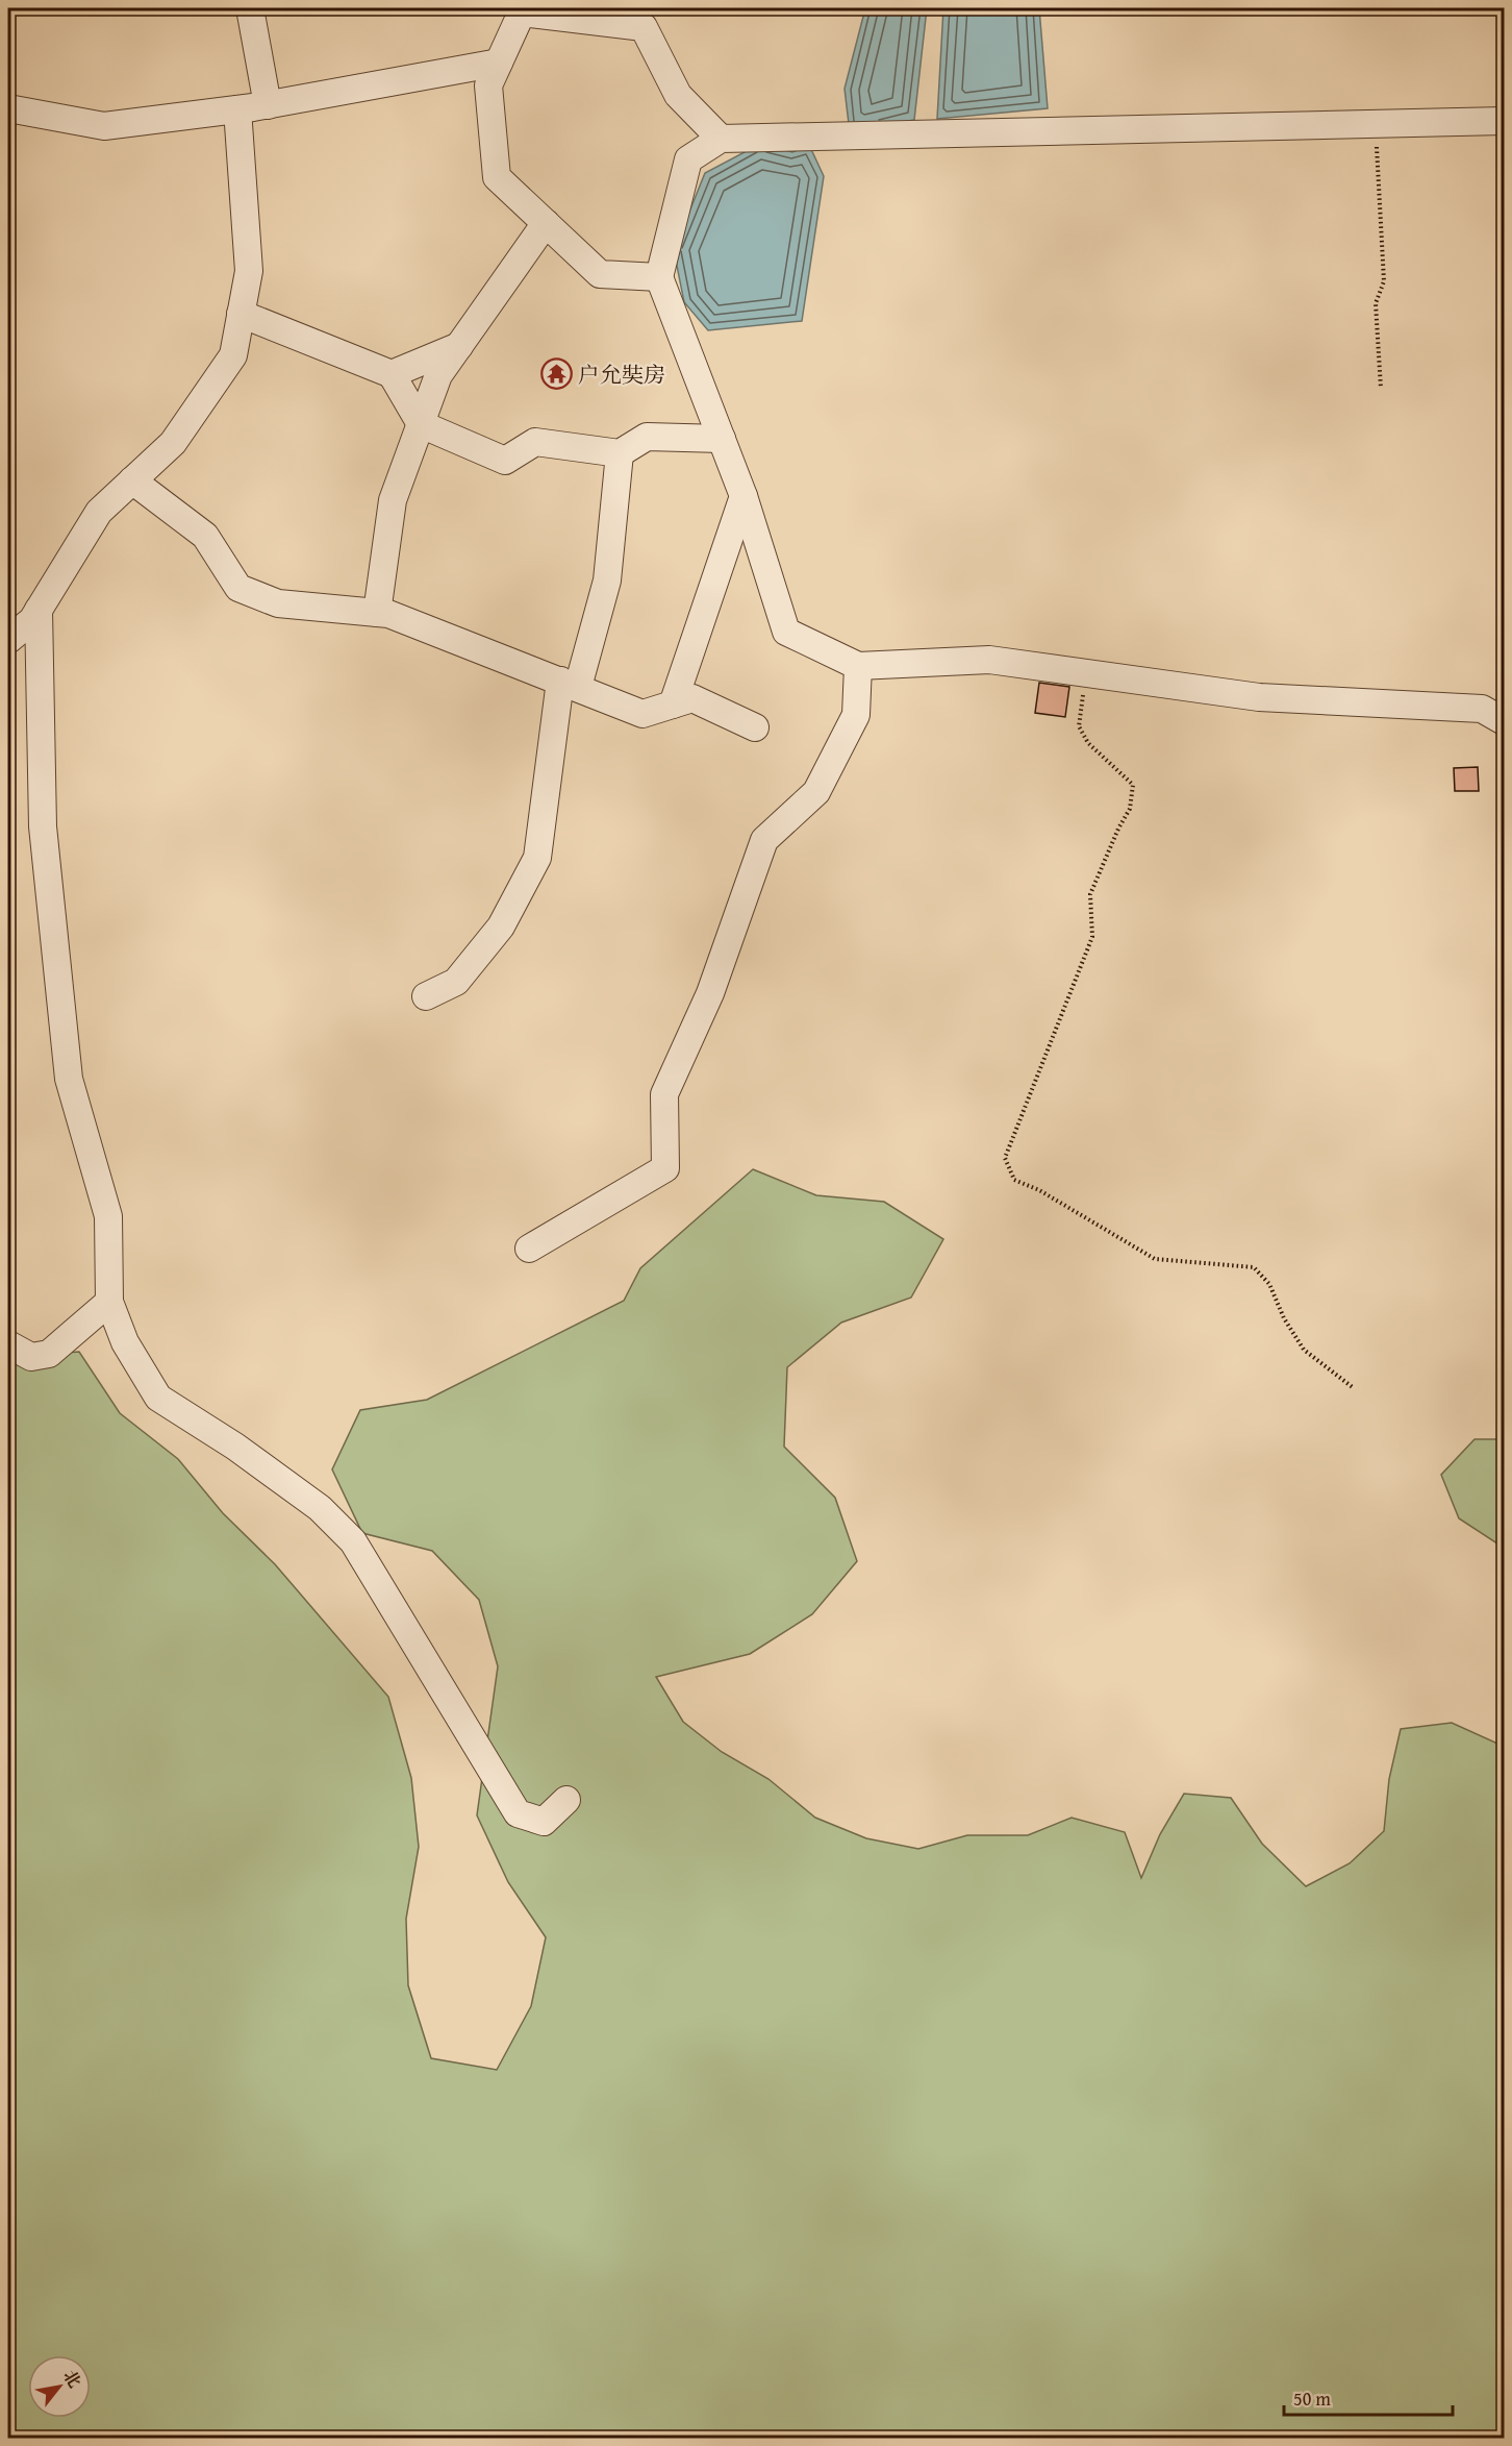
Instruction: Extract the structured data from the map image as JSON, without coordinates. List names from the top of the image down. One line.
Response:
{"places":{"temple":["户允奘房"]},"scale_bar":"50 m","north":"top right"}
